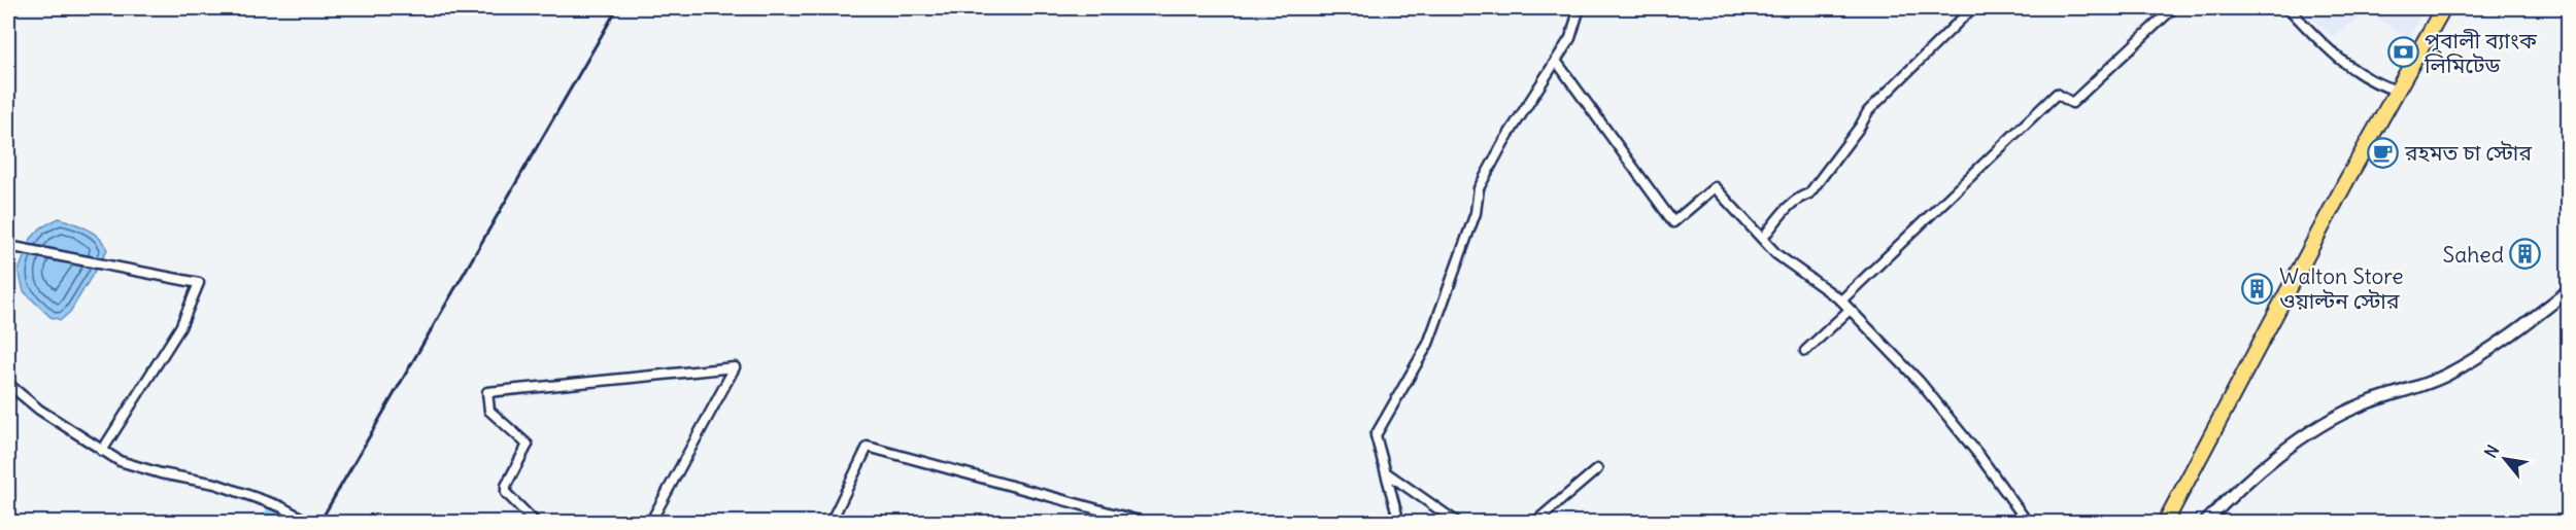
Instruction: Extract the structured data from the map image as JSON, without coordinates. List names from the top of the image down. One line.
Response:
{"places":{"bank":["পূবালী ব্যাংক লিমিটেড"],"cafe":["রহমত চা স্টোর"],"building":["Sahed","Walton Store ওয়াল্টন স্টোর"]},"north":"top left"}
